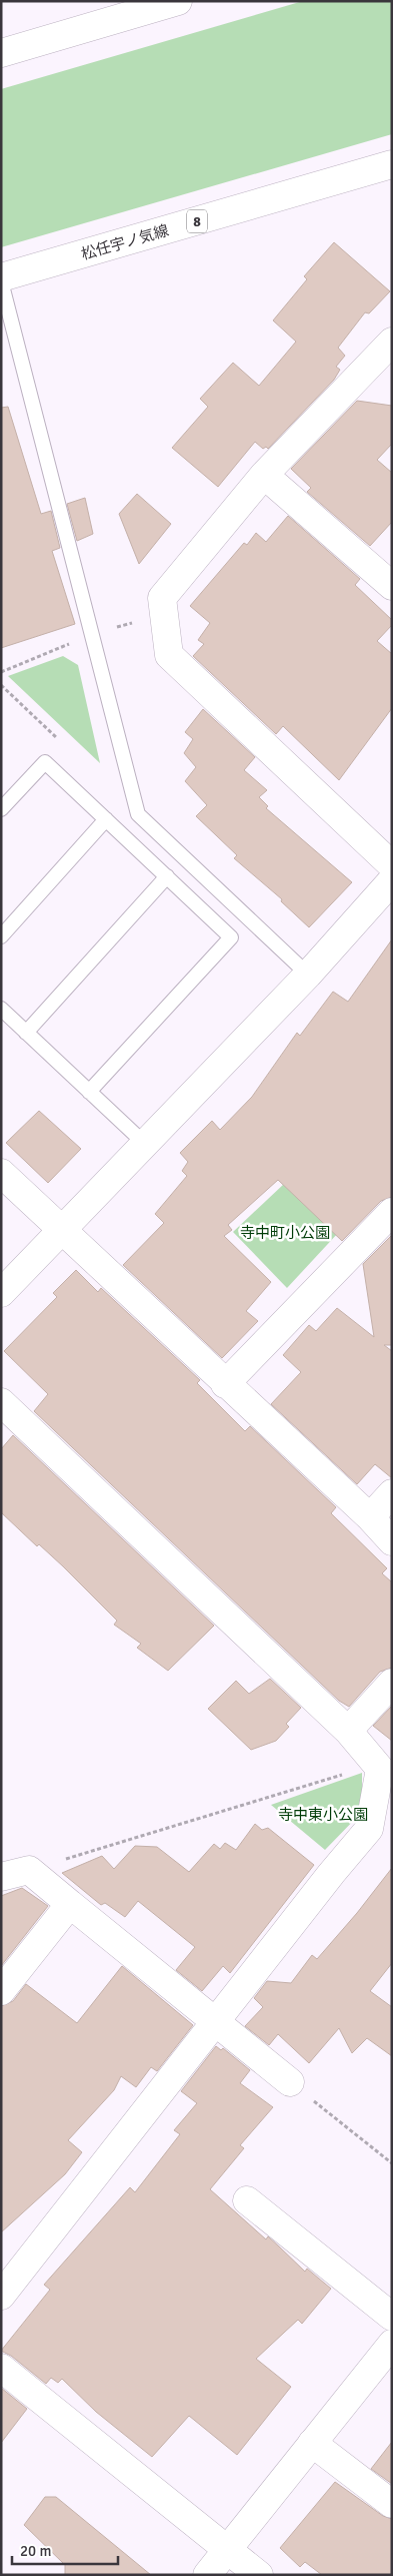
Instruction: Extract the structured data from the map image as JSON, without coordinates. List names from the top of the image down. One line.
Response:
{"streets":{"street":["8","松任宇ノ気線"]},"parks":["寺中町小公園","寺中東小公園"],"scale_bar":"20 m"}
